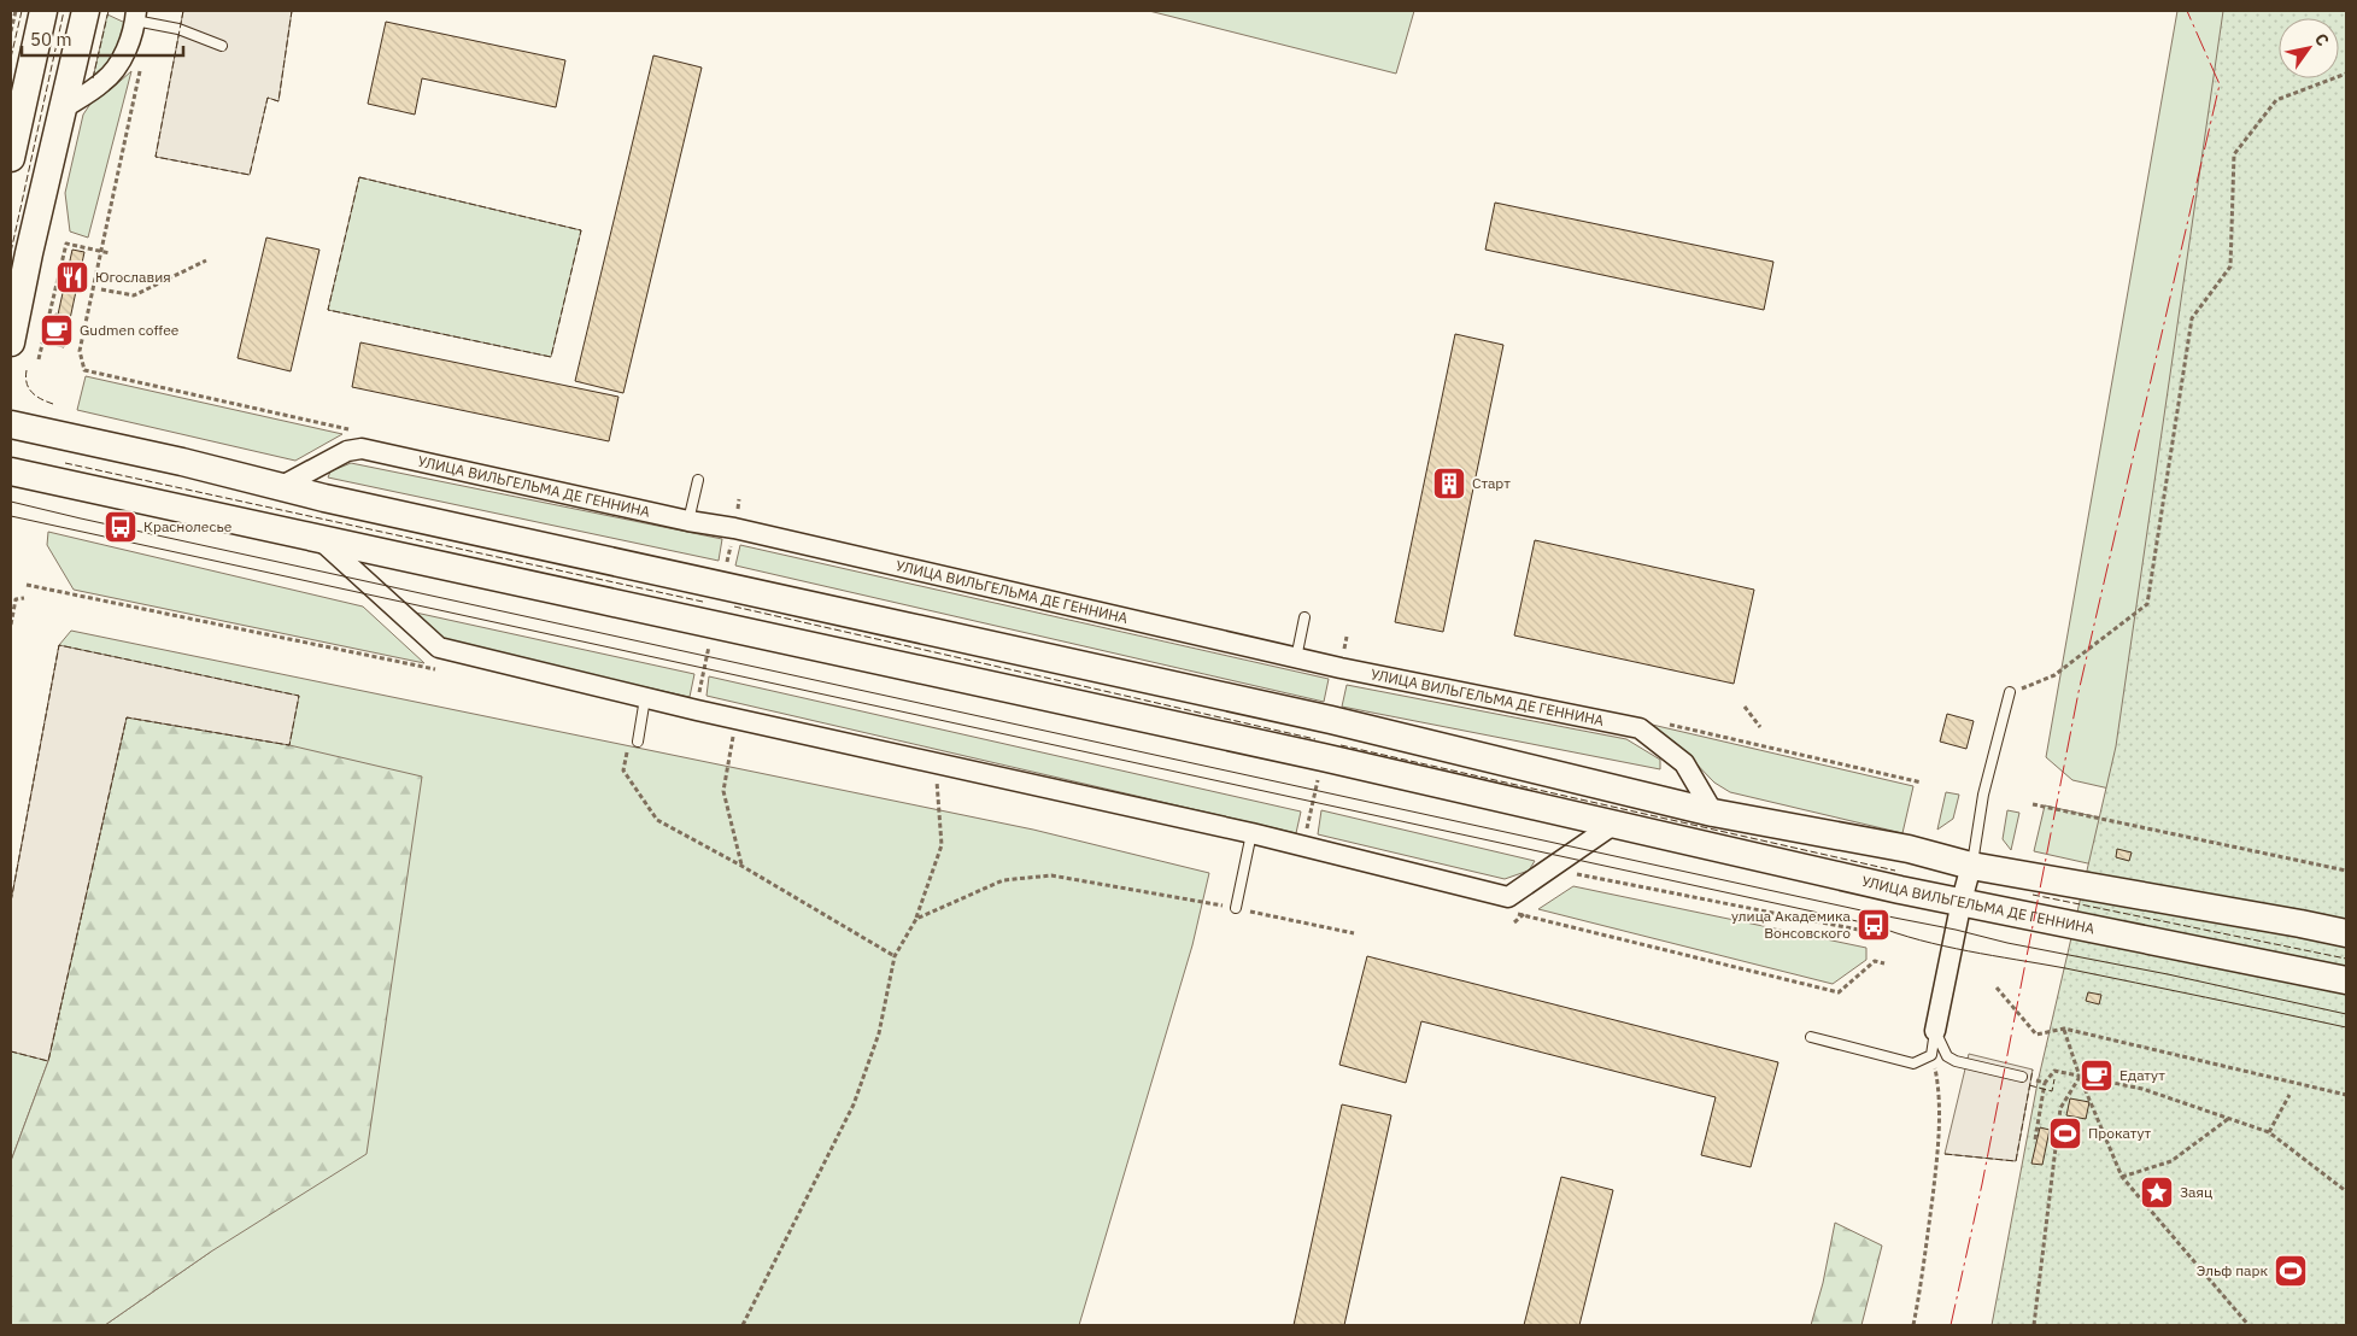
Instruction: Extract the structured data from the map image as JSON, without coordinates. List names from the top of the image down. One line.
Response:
{"streets":{"main road":["УЛИЦА ВИЛЬГЕЛЬМА ДЕ ГЕННИНА"]},"places":{"restaurant":["Югославия"],"cafe":["Gudmen coffee","Едатут"],"building":["Старт"],"bus stop":["Краснолесье","улица Академика Вонсовского"],"sports":["Прокатут","Эльф парк"],"place":["Заяц"]},"scale_bar":"50 m","north":"top right"}
